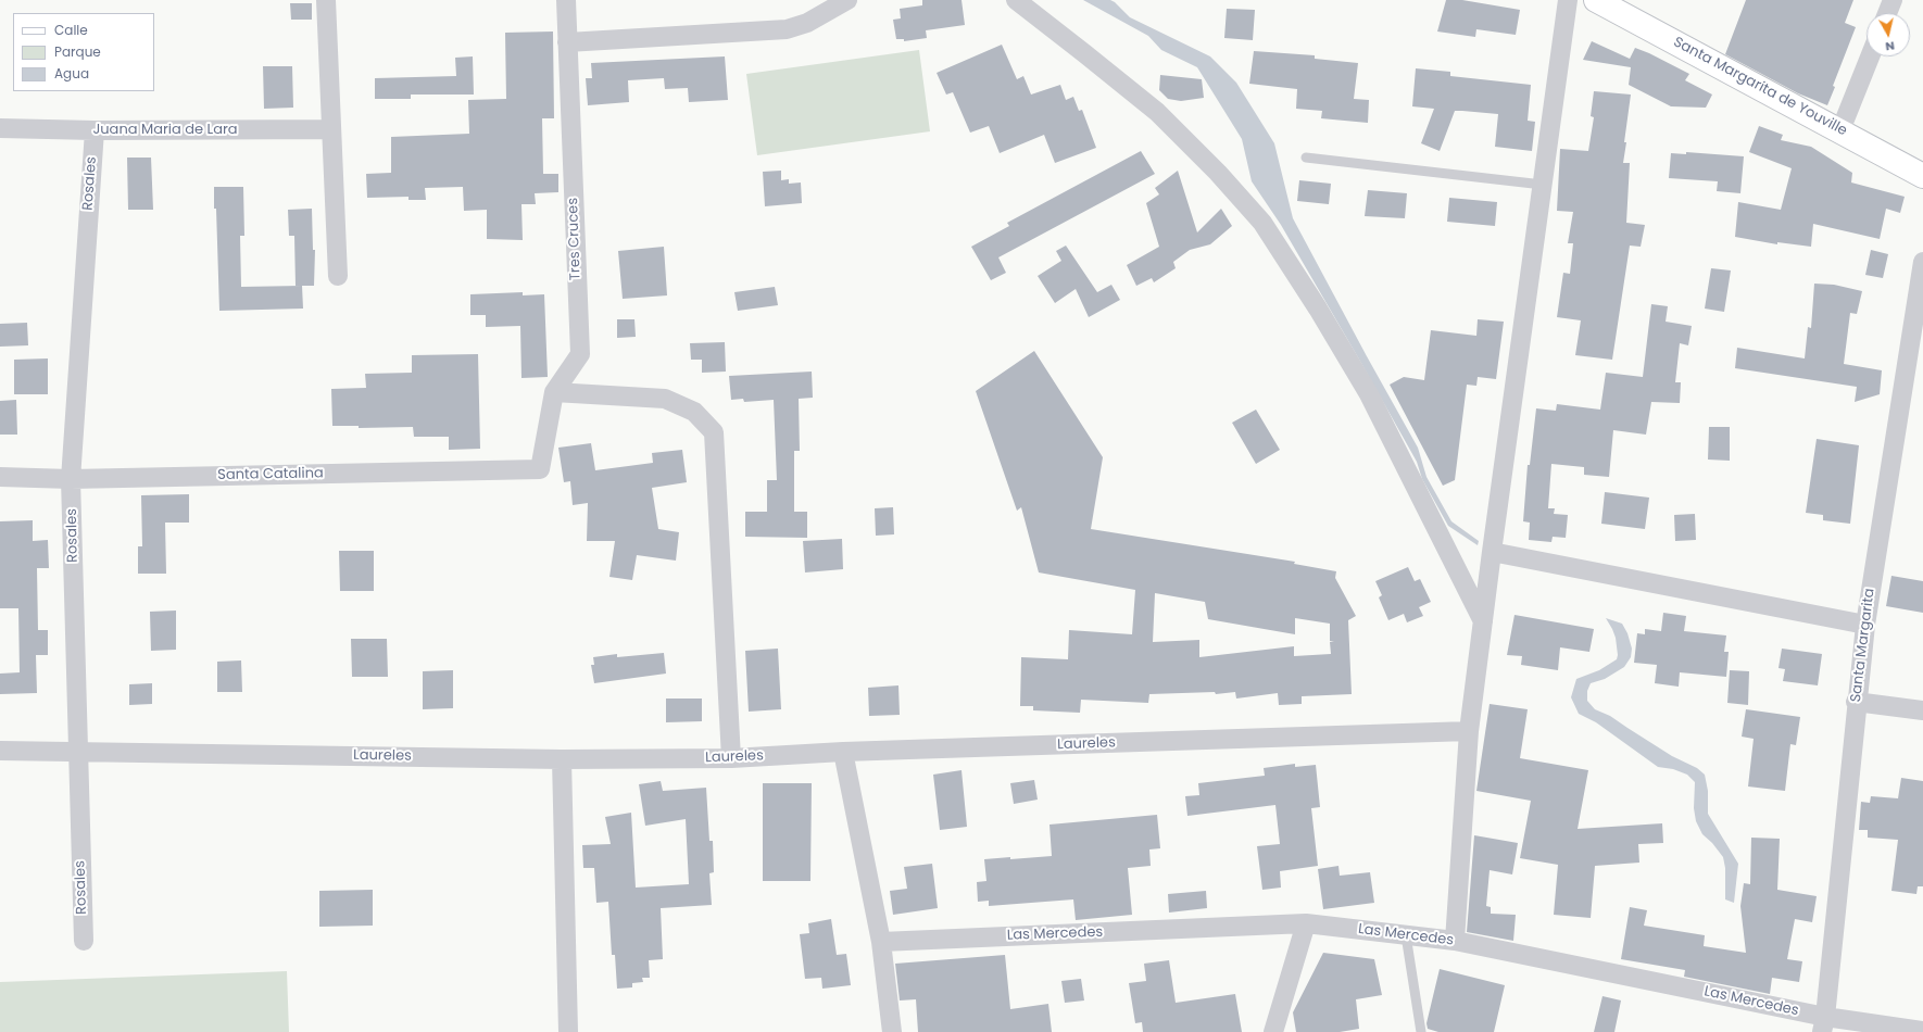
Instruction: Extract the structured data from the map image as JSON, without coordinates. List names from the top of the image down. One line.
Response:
{"streets":{"main road":["Santa Margarita de Youville"],"street":["Juana Maria de Lara","Rosales","Tres Cruces","Santa Catalina","Santa Margarita","Laureles","Las Mercedes"]},"crossings":[["Juana Maria de Lara","Rosales"],["Rosales","Santa Catalina"],["Rosales","Laureles"],["Tres Cruces","Santa Catalina"],["Santa Margarita","Las Mercedes"]],"legend":["Calle","Parque","Agua"],"north":"bottom"}
